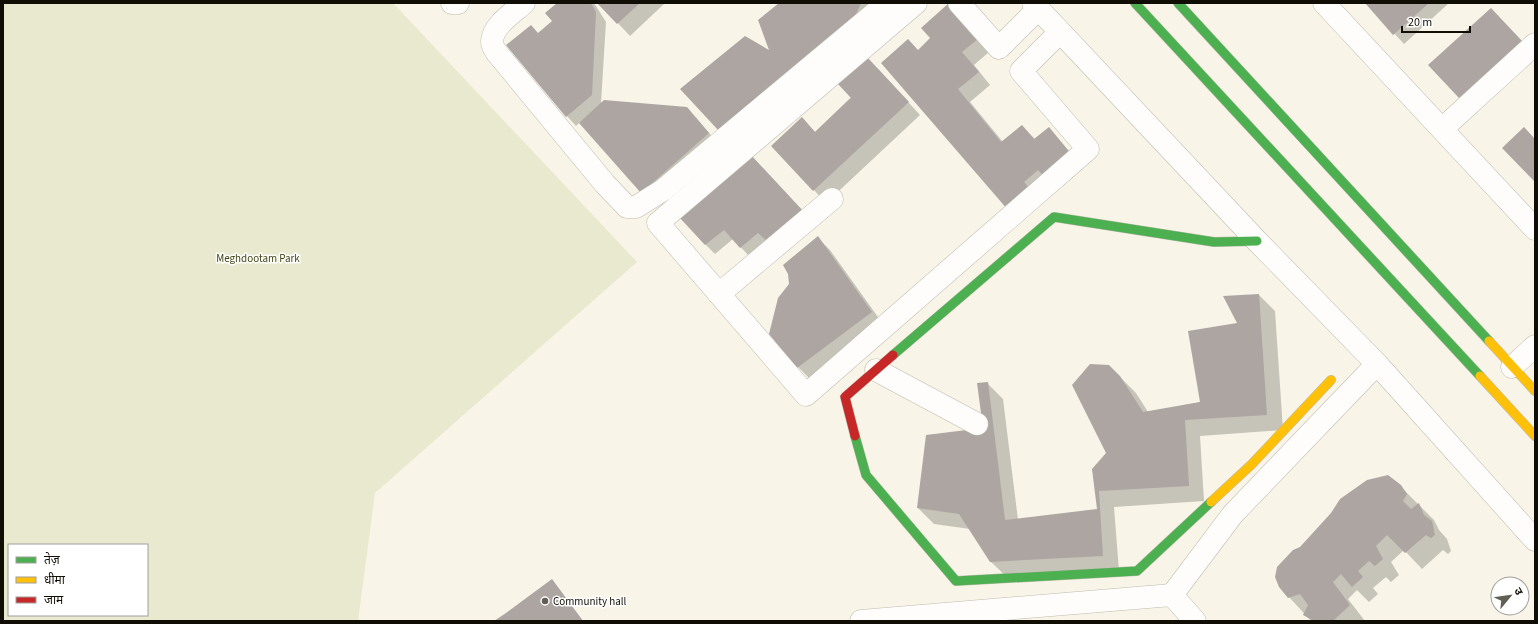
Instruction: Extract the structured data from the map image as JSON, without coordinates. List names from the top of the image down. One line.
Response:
{"parks":["Meghdootam Park"],"places":["Community hall"],"legend":["तेज़","धीमा","जाम"],"scale_bar":"20 m","north":"top right"}
